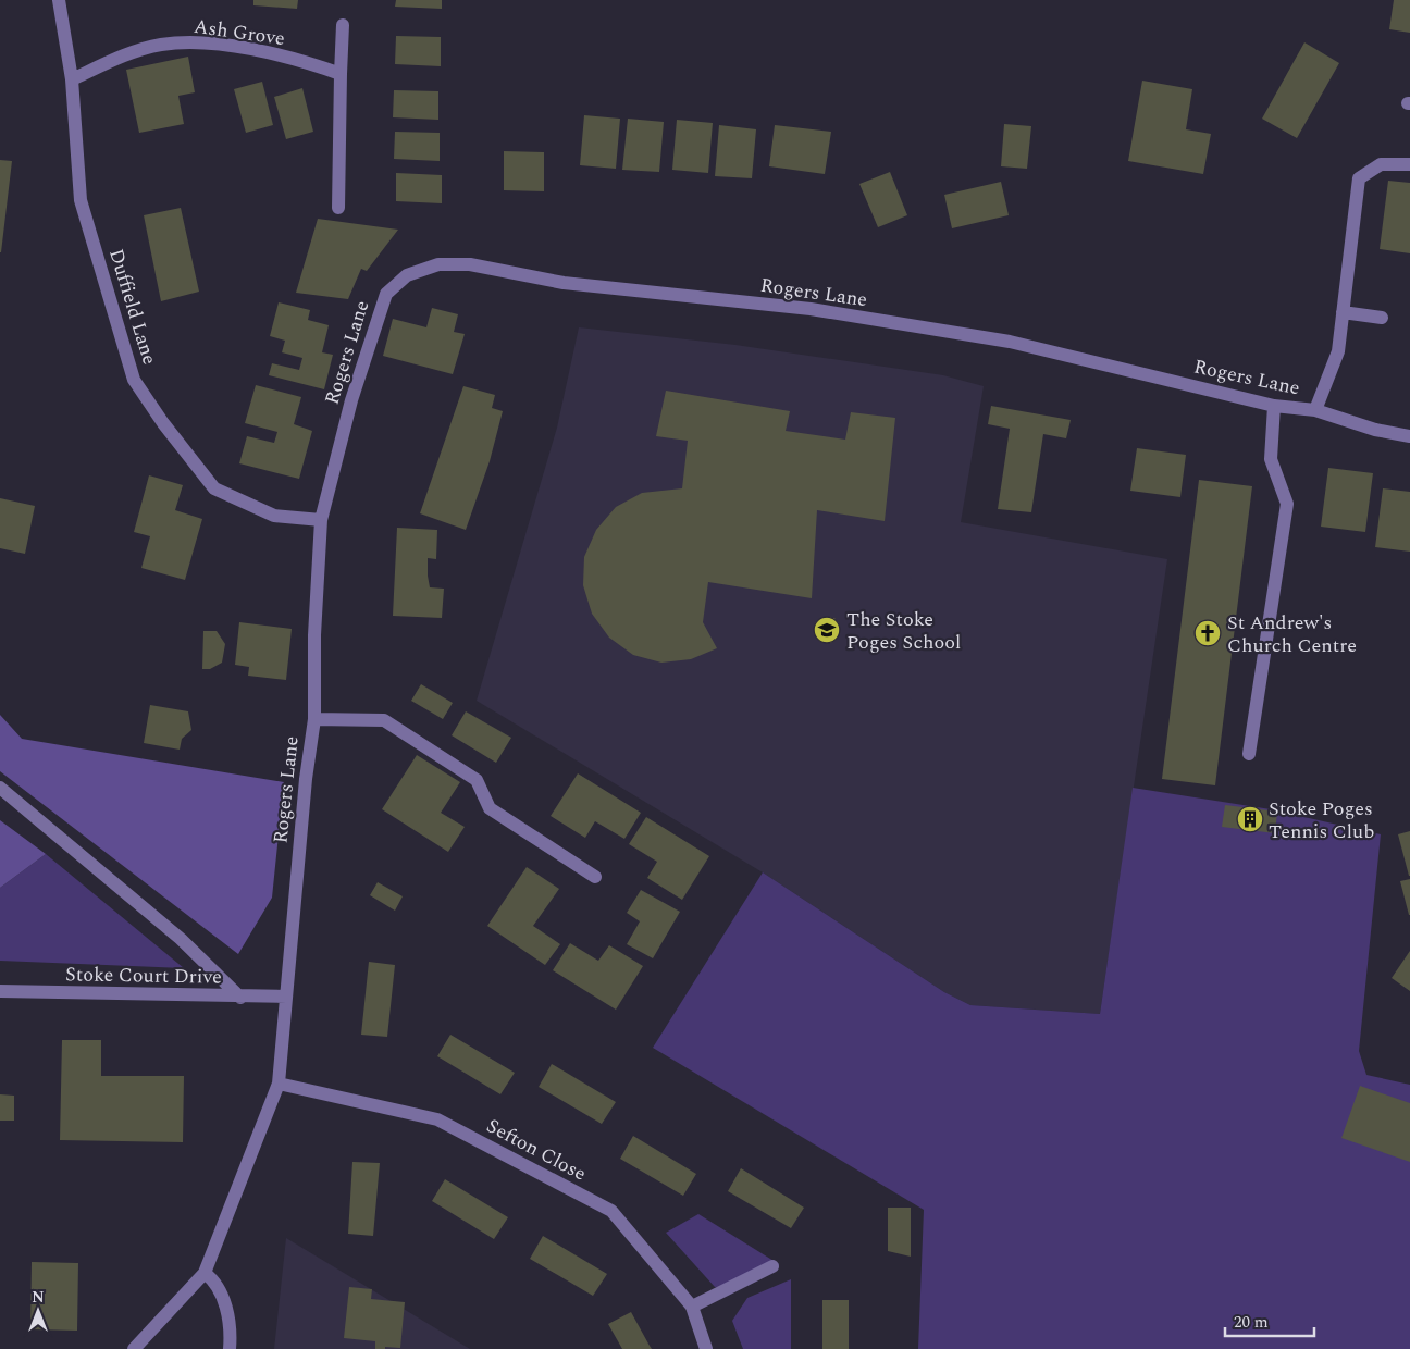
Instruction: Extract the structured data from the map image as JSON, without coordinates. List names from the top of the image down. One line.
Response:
{"streets":{"street":["Ash Grove","Rogers Lane","Duffield Lane","Stoke Court Drive","Sefton Close"]},"crossings":[["Ash Grove","Duffield Lane"],["Rogers Lane","Duffield Lane"],["Rogers Lane","Stoke Court Drive"],["Rogers Lane","Sefton Close"]],"places":{"school or university":["The Stoke Poges School"],"church":["St Andrew's Church Centre"],"building":["Stoke Poges Tennis Club"]},"scale_bar":"20 m","north":"top"}
